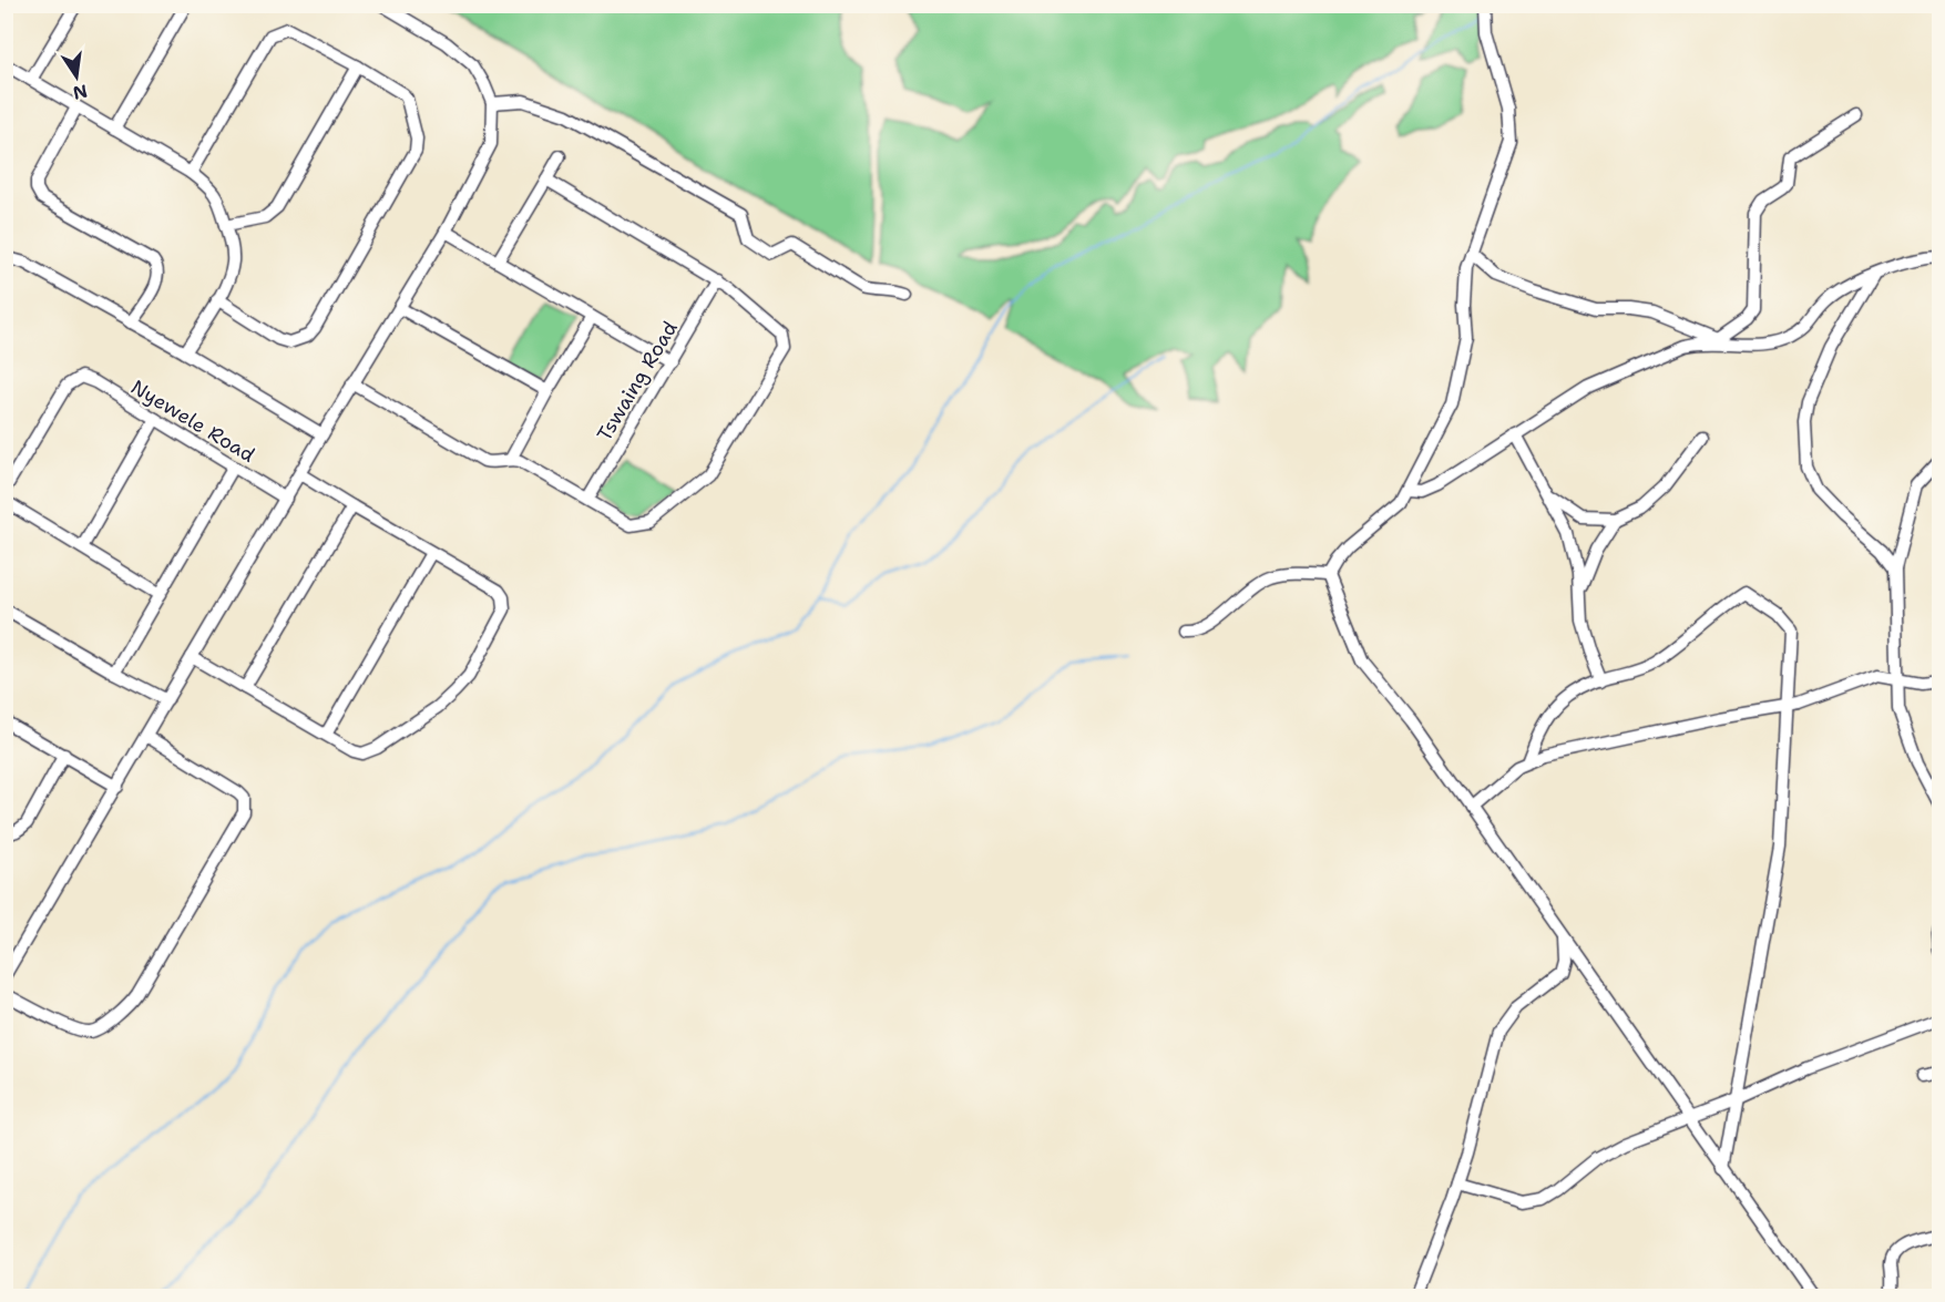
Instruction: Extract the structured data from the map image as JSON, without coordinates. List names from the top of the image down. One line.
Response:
{"streets":{"street":["Tswaing Road","Nyewele Road"]},"north":"bottom"}
